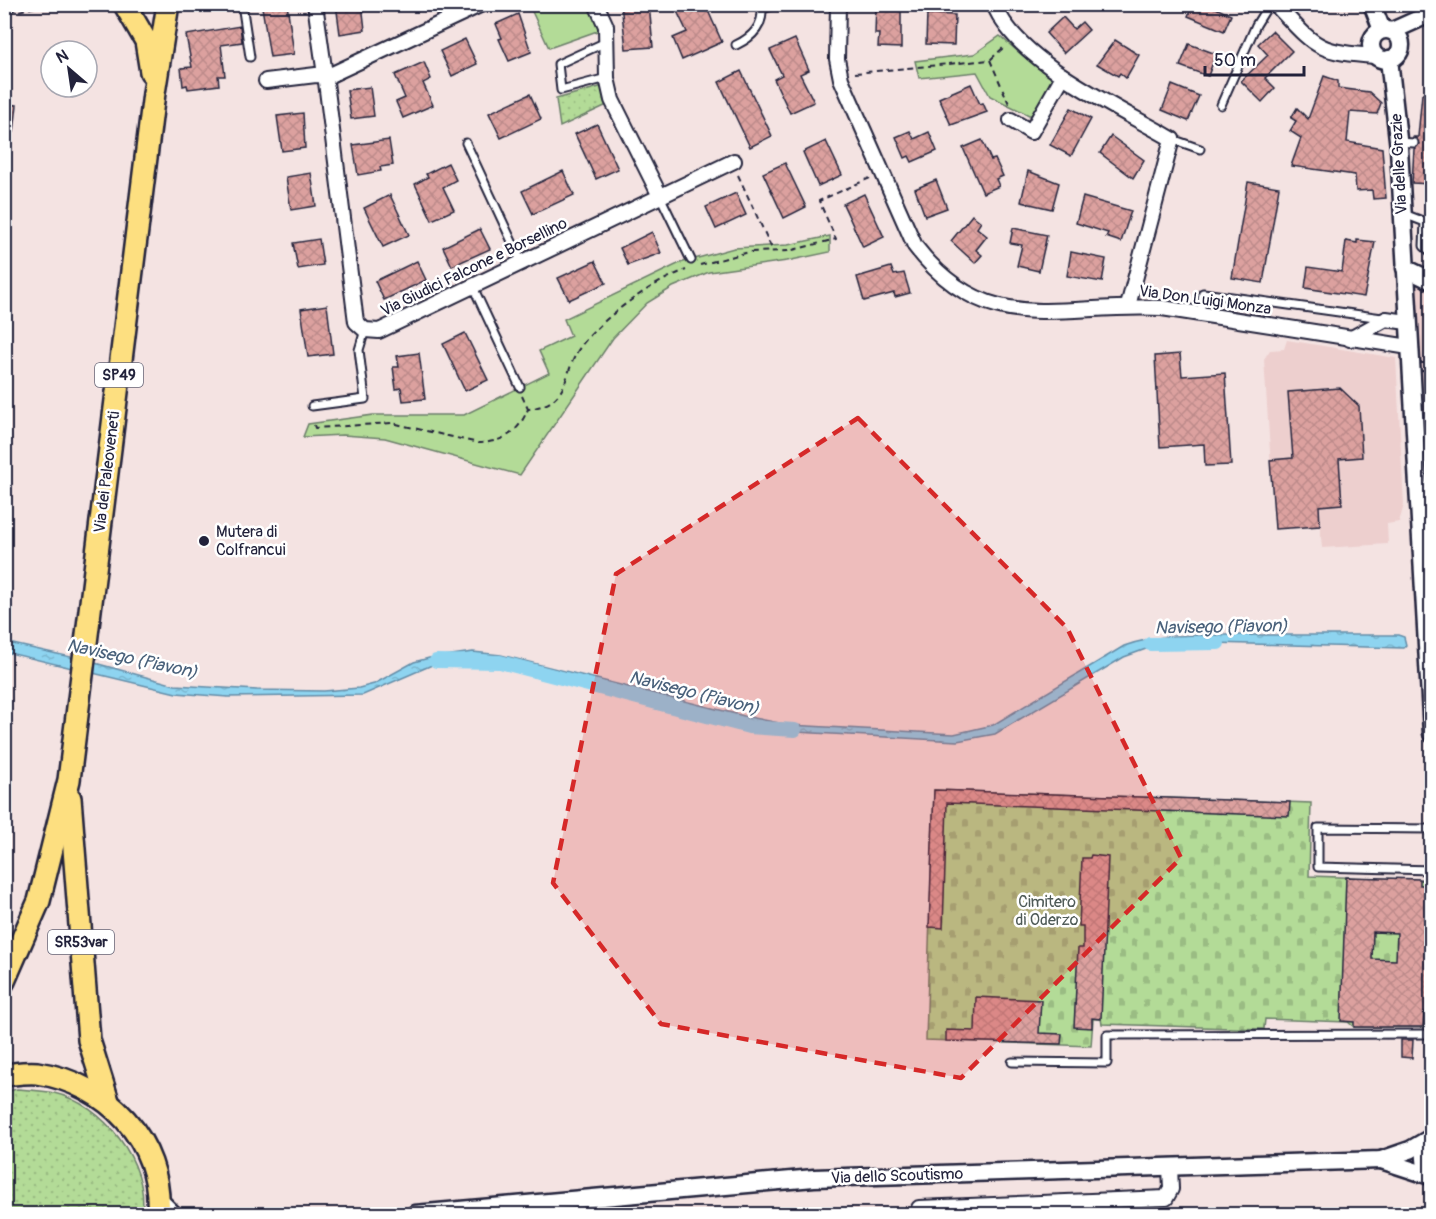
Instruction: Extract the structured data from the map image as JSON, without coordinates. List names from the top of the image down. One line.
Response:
{"streets":{"main road":["SP49","Via dei Paleoveneti","SR53var"],"street":["Via delle Grazie","Via Giudici Falcone e Borsellino","Via Don Luigi Monza","Via dello Scoutismo"]},"crossings":[["Via delle Grazie","Via Don Luigi Monza"],["SP49","Via dei Paleoveneti"],["Via dei Paleoveneti","SR53var"]],"water":["Navisego (Piavon)"],"parks":["Cimitero di Oderzo"],"places":["Mutera di Colfrancui"],"scale_bar":"50 m","north":"top left"}
